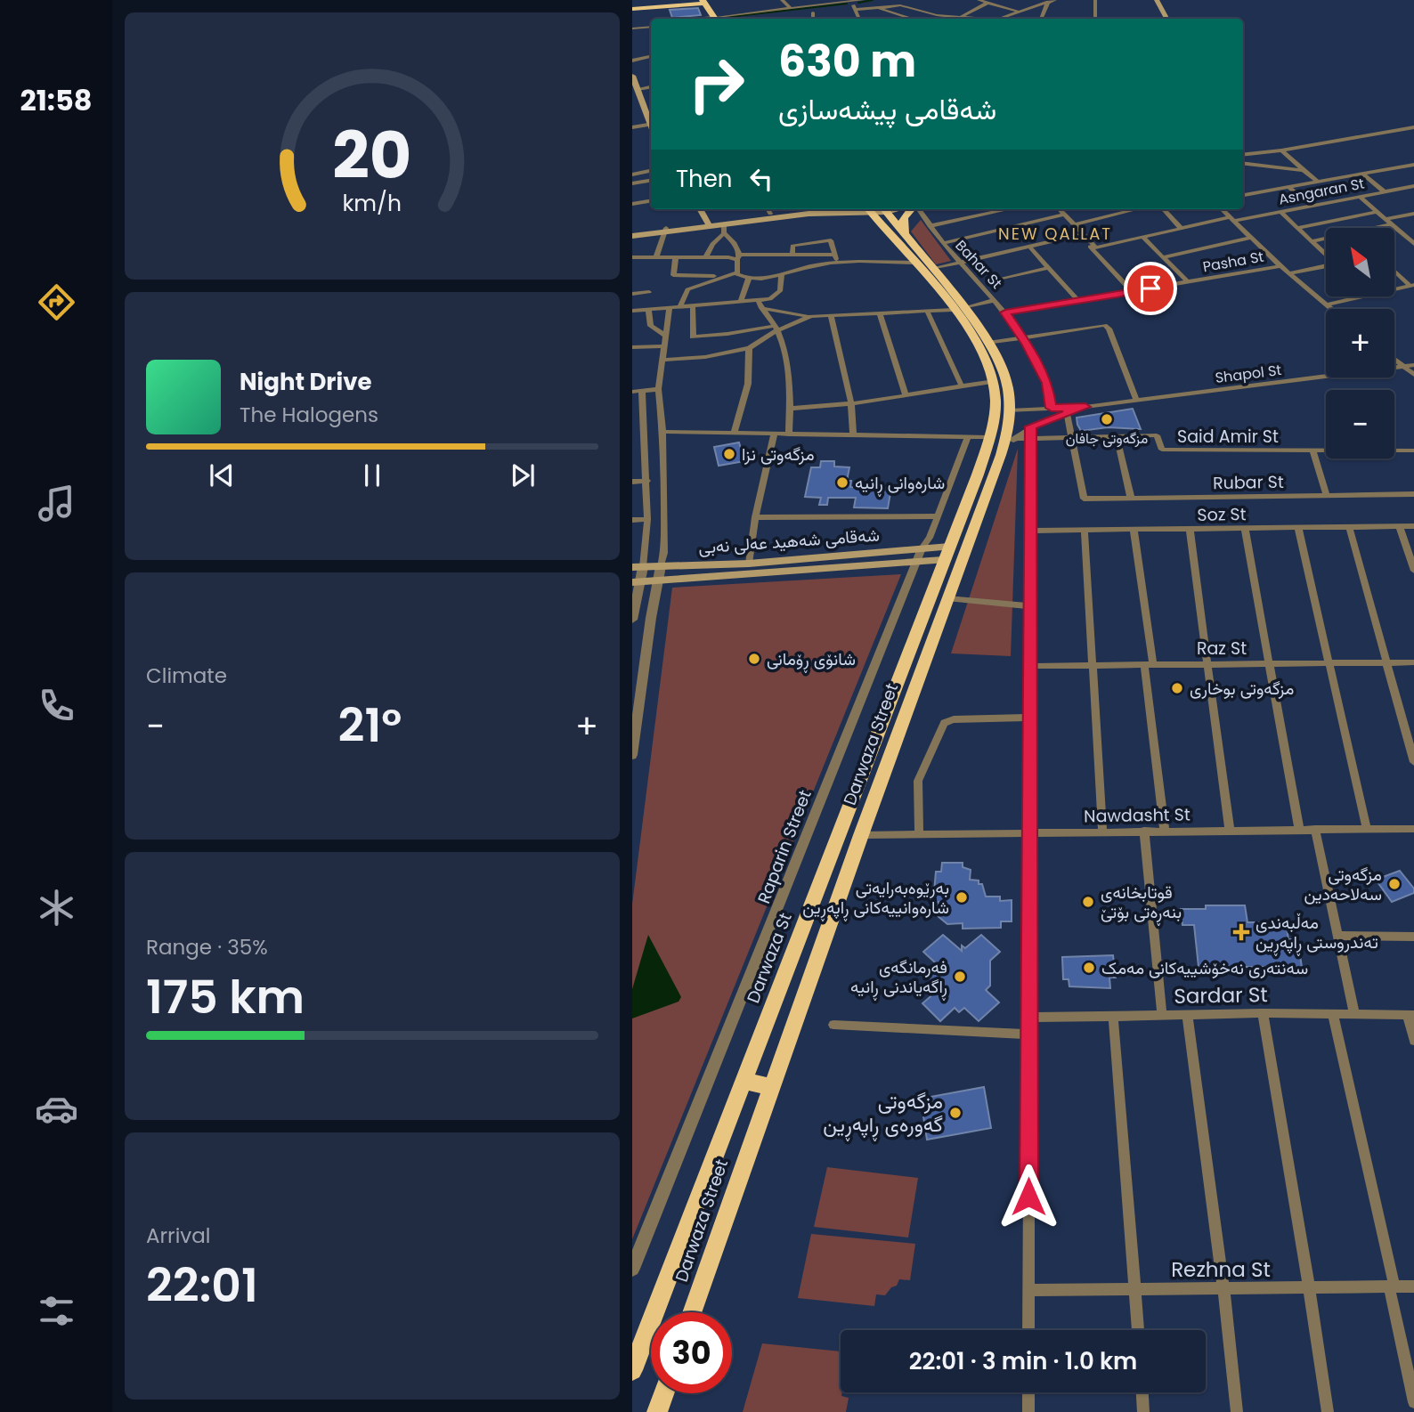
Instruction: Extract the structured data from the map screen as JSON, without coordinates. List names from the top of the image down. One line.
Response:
{"streets":{"highway":["Darwaza Street","Darwaza St"],"main road":["شەقامی شەهید عەلی نەبی"],"street":["Asngaran St","Pasha St","Bahar St","Shapol St","Said Amir St","Rubar St","Soz St","Raz St","Nawdasht St","Raparin Street","Sardar St","Rezhna St"]},"crossings":[["Pasha St","Bahar St"],["Said Amir St","Rubar St"],["شەقامی شەهید عەلی نەبی","Raparin Street"],["شەقامی شەهید عەلی نەبی","Darwaza St"],["Darwaza Street","Nawdasht St"]],"districts":["NEW QALLAT"],"places":{"other":["مزگەوتی جافان","مزگەوتی نزا","شارەوانی ڕانیە","شانۆی ڕۆمانی","مزگەوتی بوخاری","مزگەوتی سەلاحەدین","بەڕێوەبەرایەتی شارەوانییەکانی ڕاپەڕین","قوتابخانەی بنەڕەتی بۆتێ","سەنتەری نەخۆشییەکانی مەمک","فەرمانگەی ڕاگەیاندنی ڕانیە","مزگەوتی گەورەی ڕاپەڕین"],"health":["مەڵبەندی تەندروستی ڕاپەڕین"]},"north":"top left","page":{"tabs":"21:58","turn":["630 m","شەقامی پیشەسازی"],"then":"Then","map_buttons":["+","−"],"song":["Night Drive","The Halogens"],"tile":["Climate",["Range · 35%","175 km"],["Arrival","22:01"]],"heat":["−","21°","+"],"limit":"30","trip":"22:01 · 3 min · 1.0 km","gauge":["20","km/h"]}}
